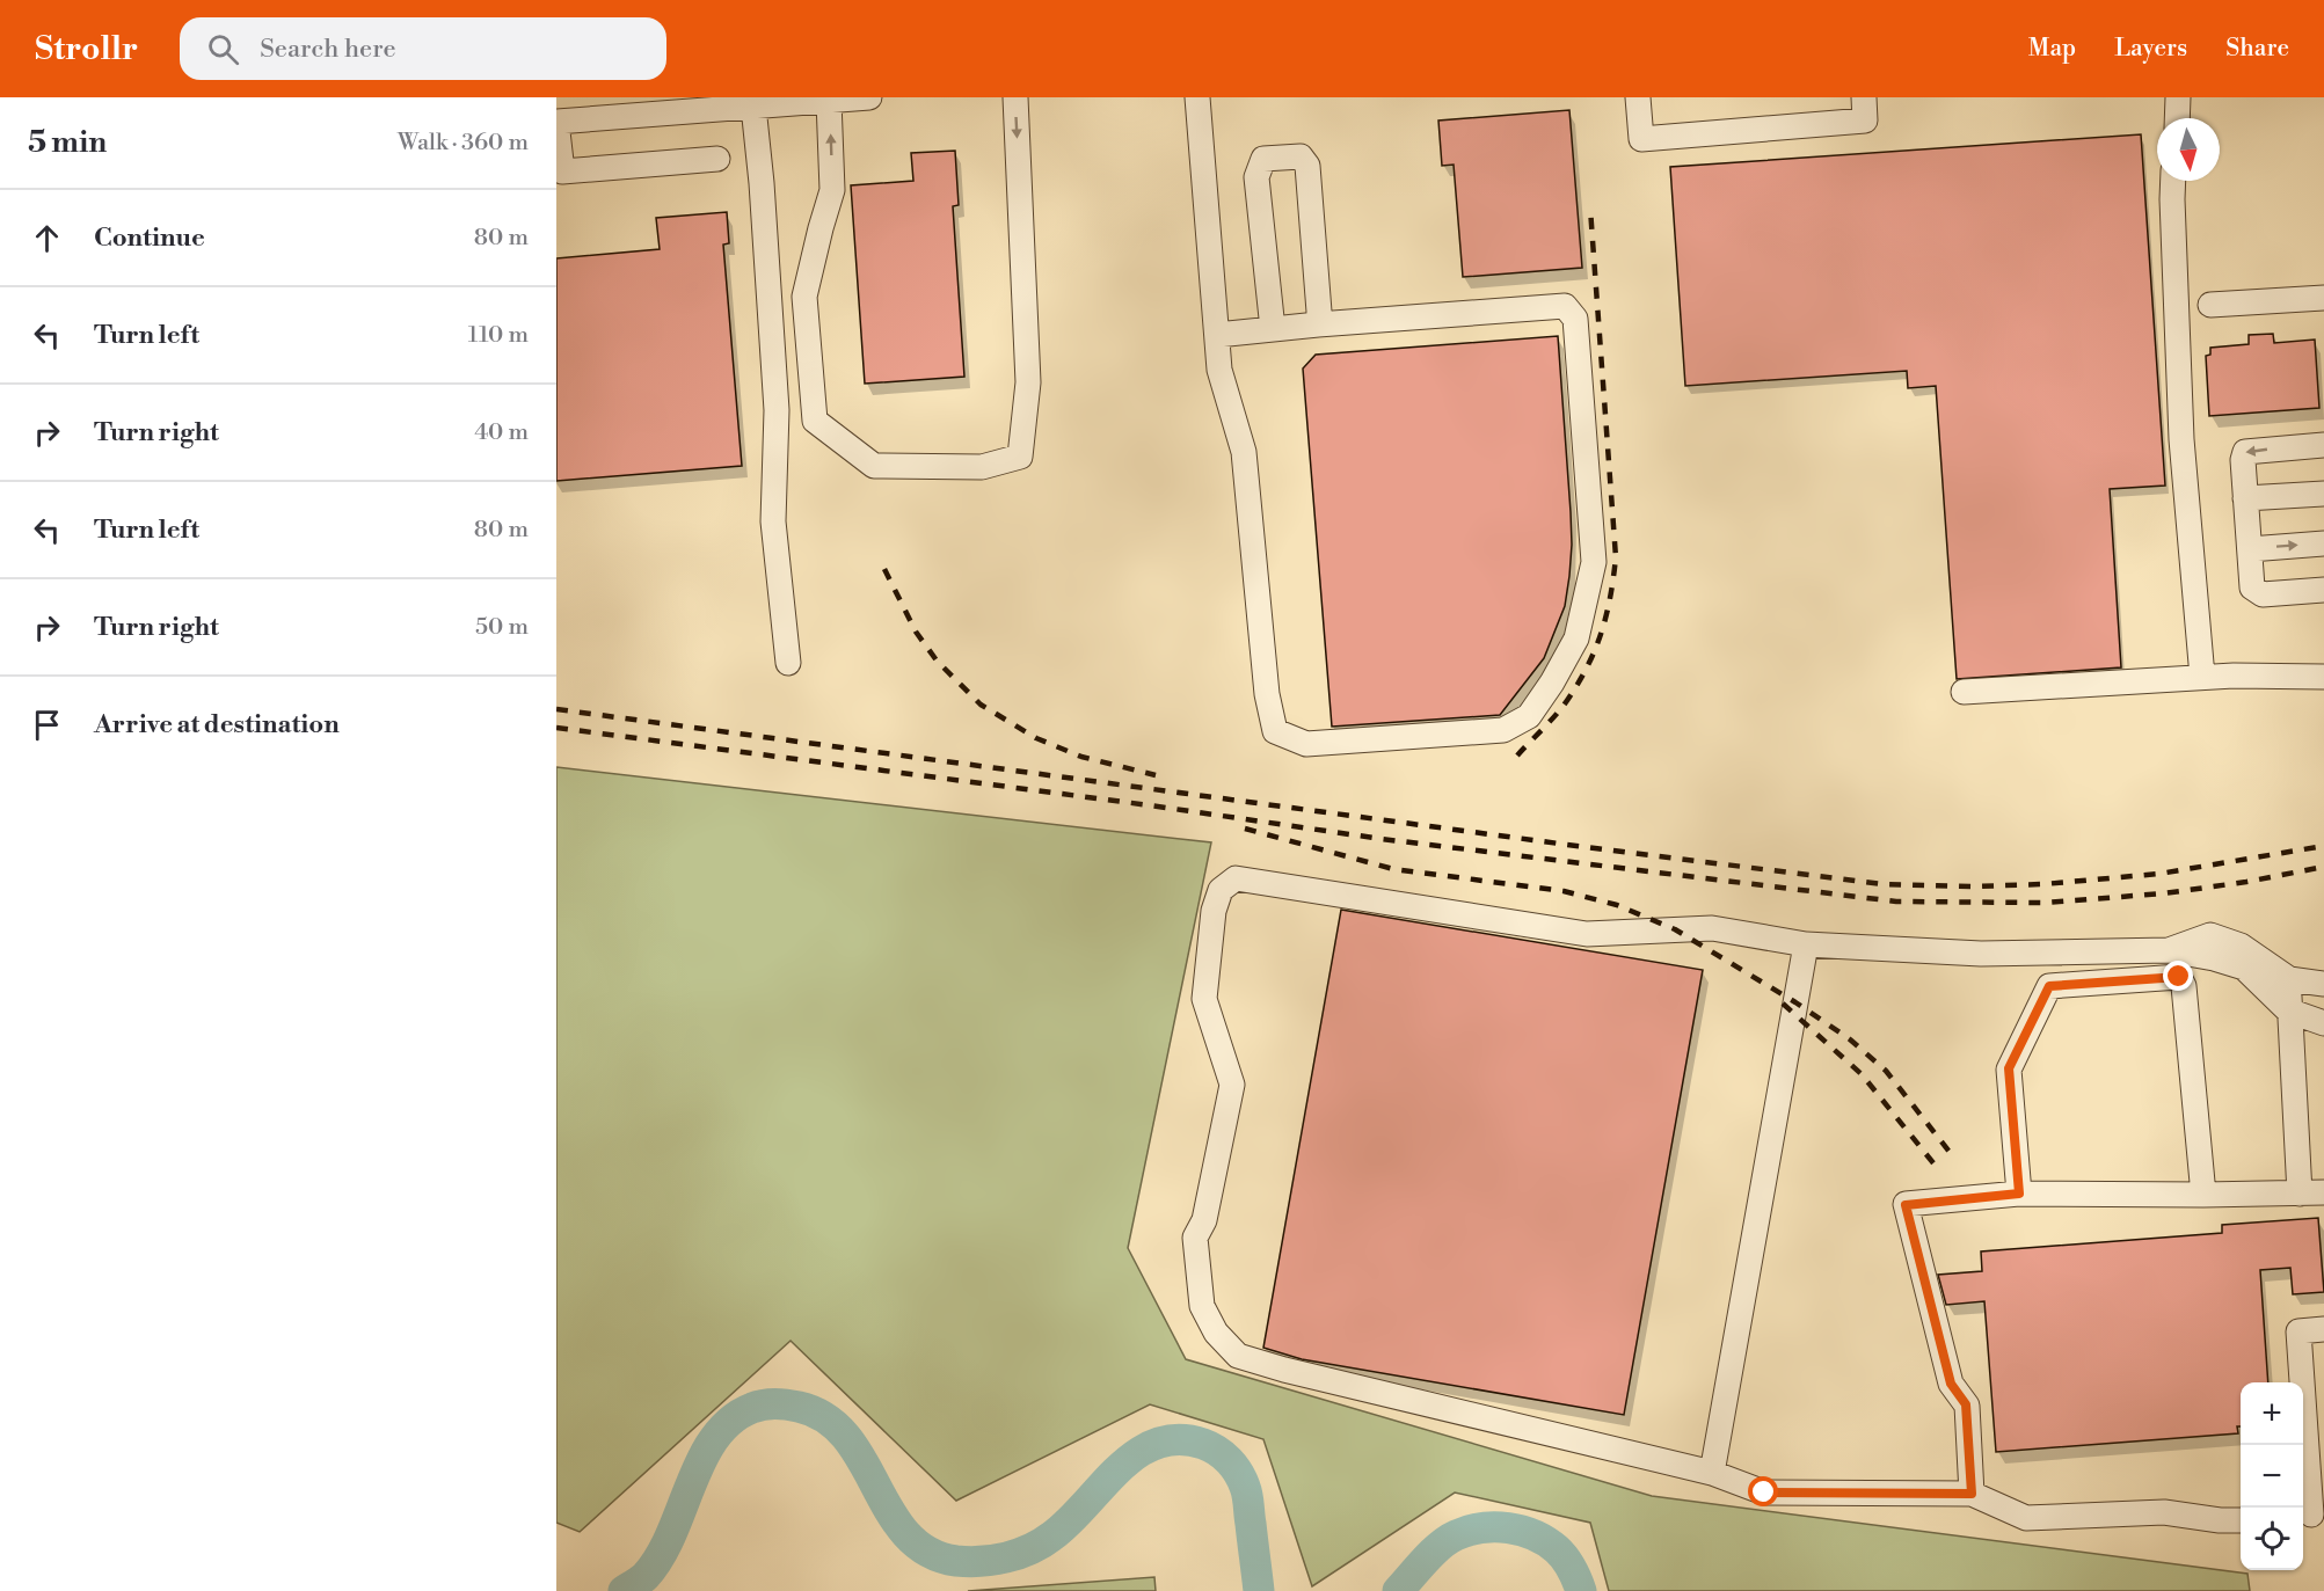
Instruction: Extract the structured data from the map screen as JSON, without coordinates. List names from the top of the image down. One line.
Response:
{"north":"bottom","page":{"header":"Strollr","search":"Search here","nav":["Map","Layers","Share"],"heading":["5 min","Walk · 360 m"],"list":[["Continue","80 m"],["Turn left","110 m"],["Turn right","40 m"],["Turn left","80 m"],["Turn right","50 m"],"Arrive at destination"],"map_buttons":["+","−"]}}
